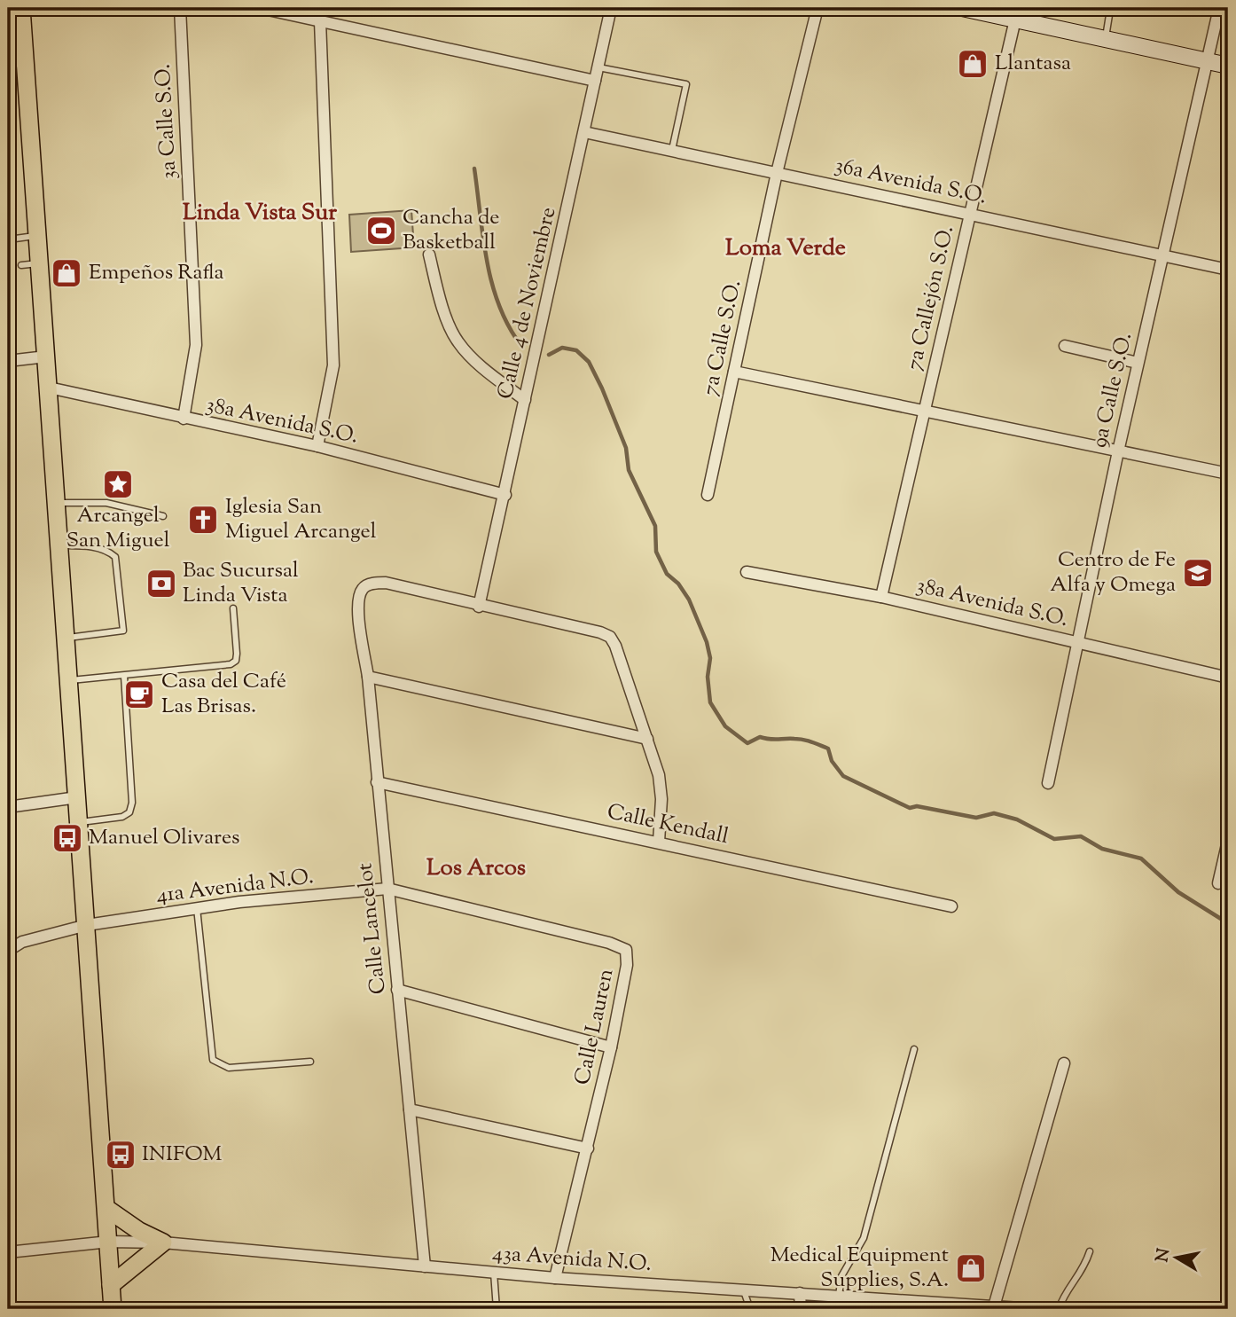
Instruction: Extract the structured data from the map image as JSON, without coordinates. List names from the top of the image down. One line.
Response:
{"streets":{"street":["3a Calle S.O.","36a Avenida S.O.","7a Callejón S.O.","Calle 4 de Noviembre","7a Calle S.O.","9a Calle S.O.","38a Avenida S.O.","Calle Kendall","41a Avenida N.O.","Calle Lancelot","Calle Lauren","43a Avenida N.O."]},"crossings":[["3a Calle S.O.","38a Avenida S.O."],["36a Avenida S.O.","7a Callejón S.O."],["36a Avenida S.O.","Calle 4 de Noviembre"],["36a Avenida S.O.","7a Calle S.O."],["36a Avenida S.O.","9a Calle S.O."],["7a Callejón S.O.","38a Avenida S.O."],["Calle 4 de Noviembre","38a Avenida S.O."],["Calle 4 de Noviembre","Calle Lancelot"],["9a Calle S.O.","38a Avenida S.O."],["Calle Kendall","Calle Lancelot"],["41a Avenida N.O.","Calle Lancelot"],["41a Avenida N.O.","Calle Lauren"],["Calle Lancelot","Calle Lauren"],["Calle Lancelot","43a Avenida N.O."],["Calle Lauren","43a Avenida N.O."]],"districts":["Linda Vista Sur","Loma Verde","Los Arcos"],"places":{"shop":["Llantasa","Empeños Rafla","Medical Equipment Supplies, S.A."],"sports":["Cancha de Basketball"],"place":["Arcangel San Miguel"],"church":["Iglesia San Miguel Arcangel"],"school or university":["Centro de Fe Alfa y Omega"],"bank":["Bac Sucursal Linda Vista"],"cafe":["Casa del Café Las Brisas."],"bus stop":["Manuel Olivares","INIFOM"]},"north":"left"}
